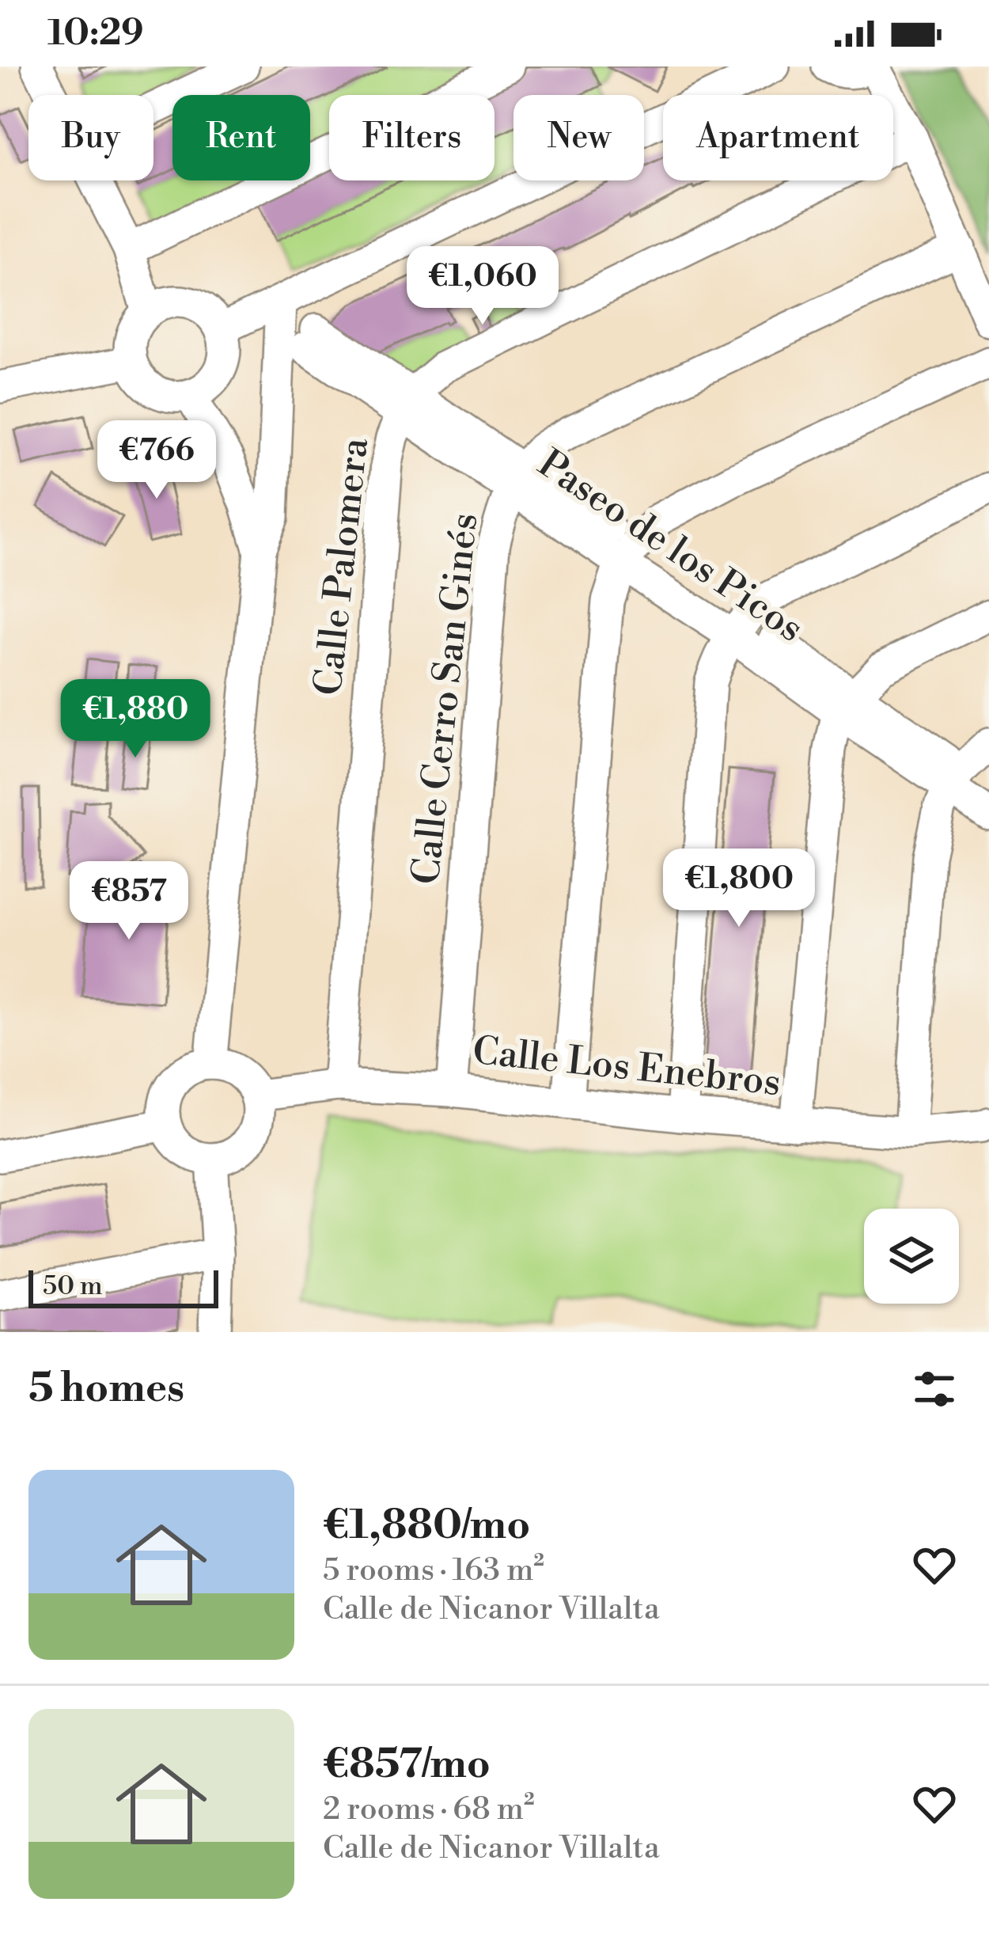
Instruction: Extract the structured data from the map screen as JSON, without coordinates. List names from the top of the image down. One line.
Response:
{"streets":{"street":["Paseo de los Picos","Calle Palomera","Calle Cerro San Ginés","Calle Los Enebros"]},"crossings":[["Paseo de los Picos","Calle Palomera"],["Paseo de los Picos","Calle Cerro San Ginés"],["Calle Palomera","Calle Los Enebros"],["Calle Cerro San Ginés","Calle Los Enebros"]],"scale_bar":"50 m","page":{"status":"10:29","chip":["Buy","Rent","Filters","New","Apartment"],"price":["€1,060","€766","€1,880","€1,800","€857"],"scale":"50 m","heading":"5 homes","list":[{"name":"€1,880/mo","note":"5 rooms · 163 m² · Calle de Nicanor Villalta"},{"name":"€857/mo","note":"2 rooms · 68 m² · Calle de Nicanor Villalta"}]}}
